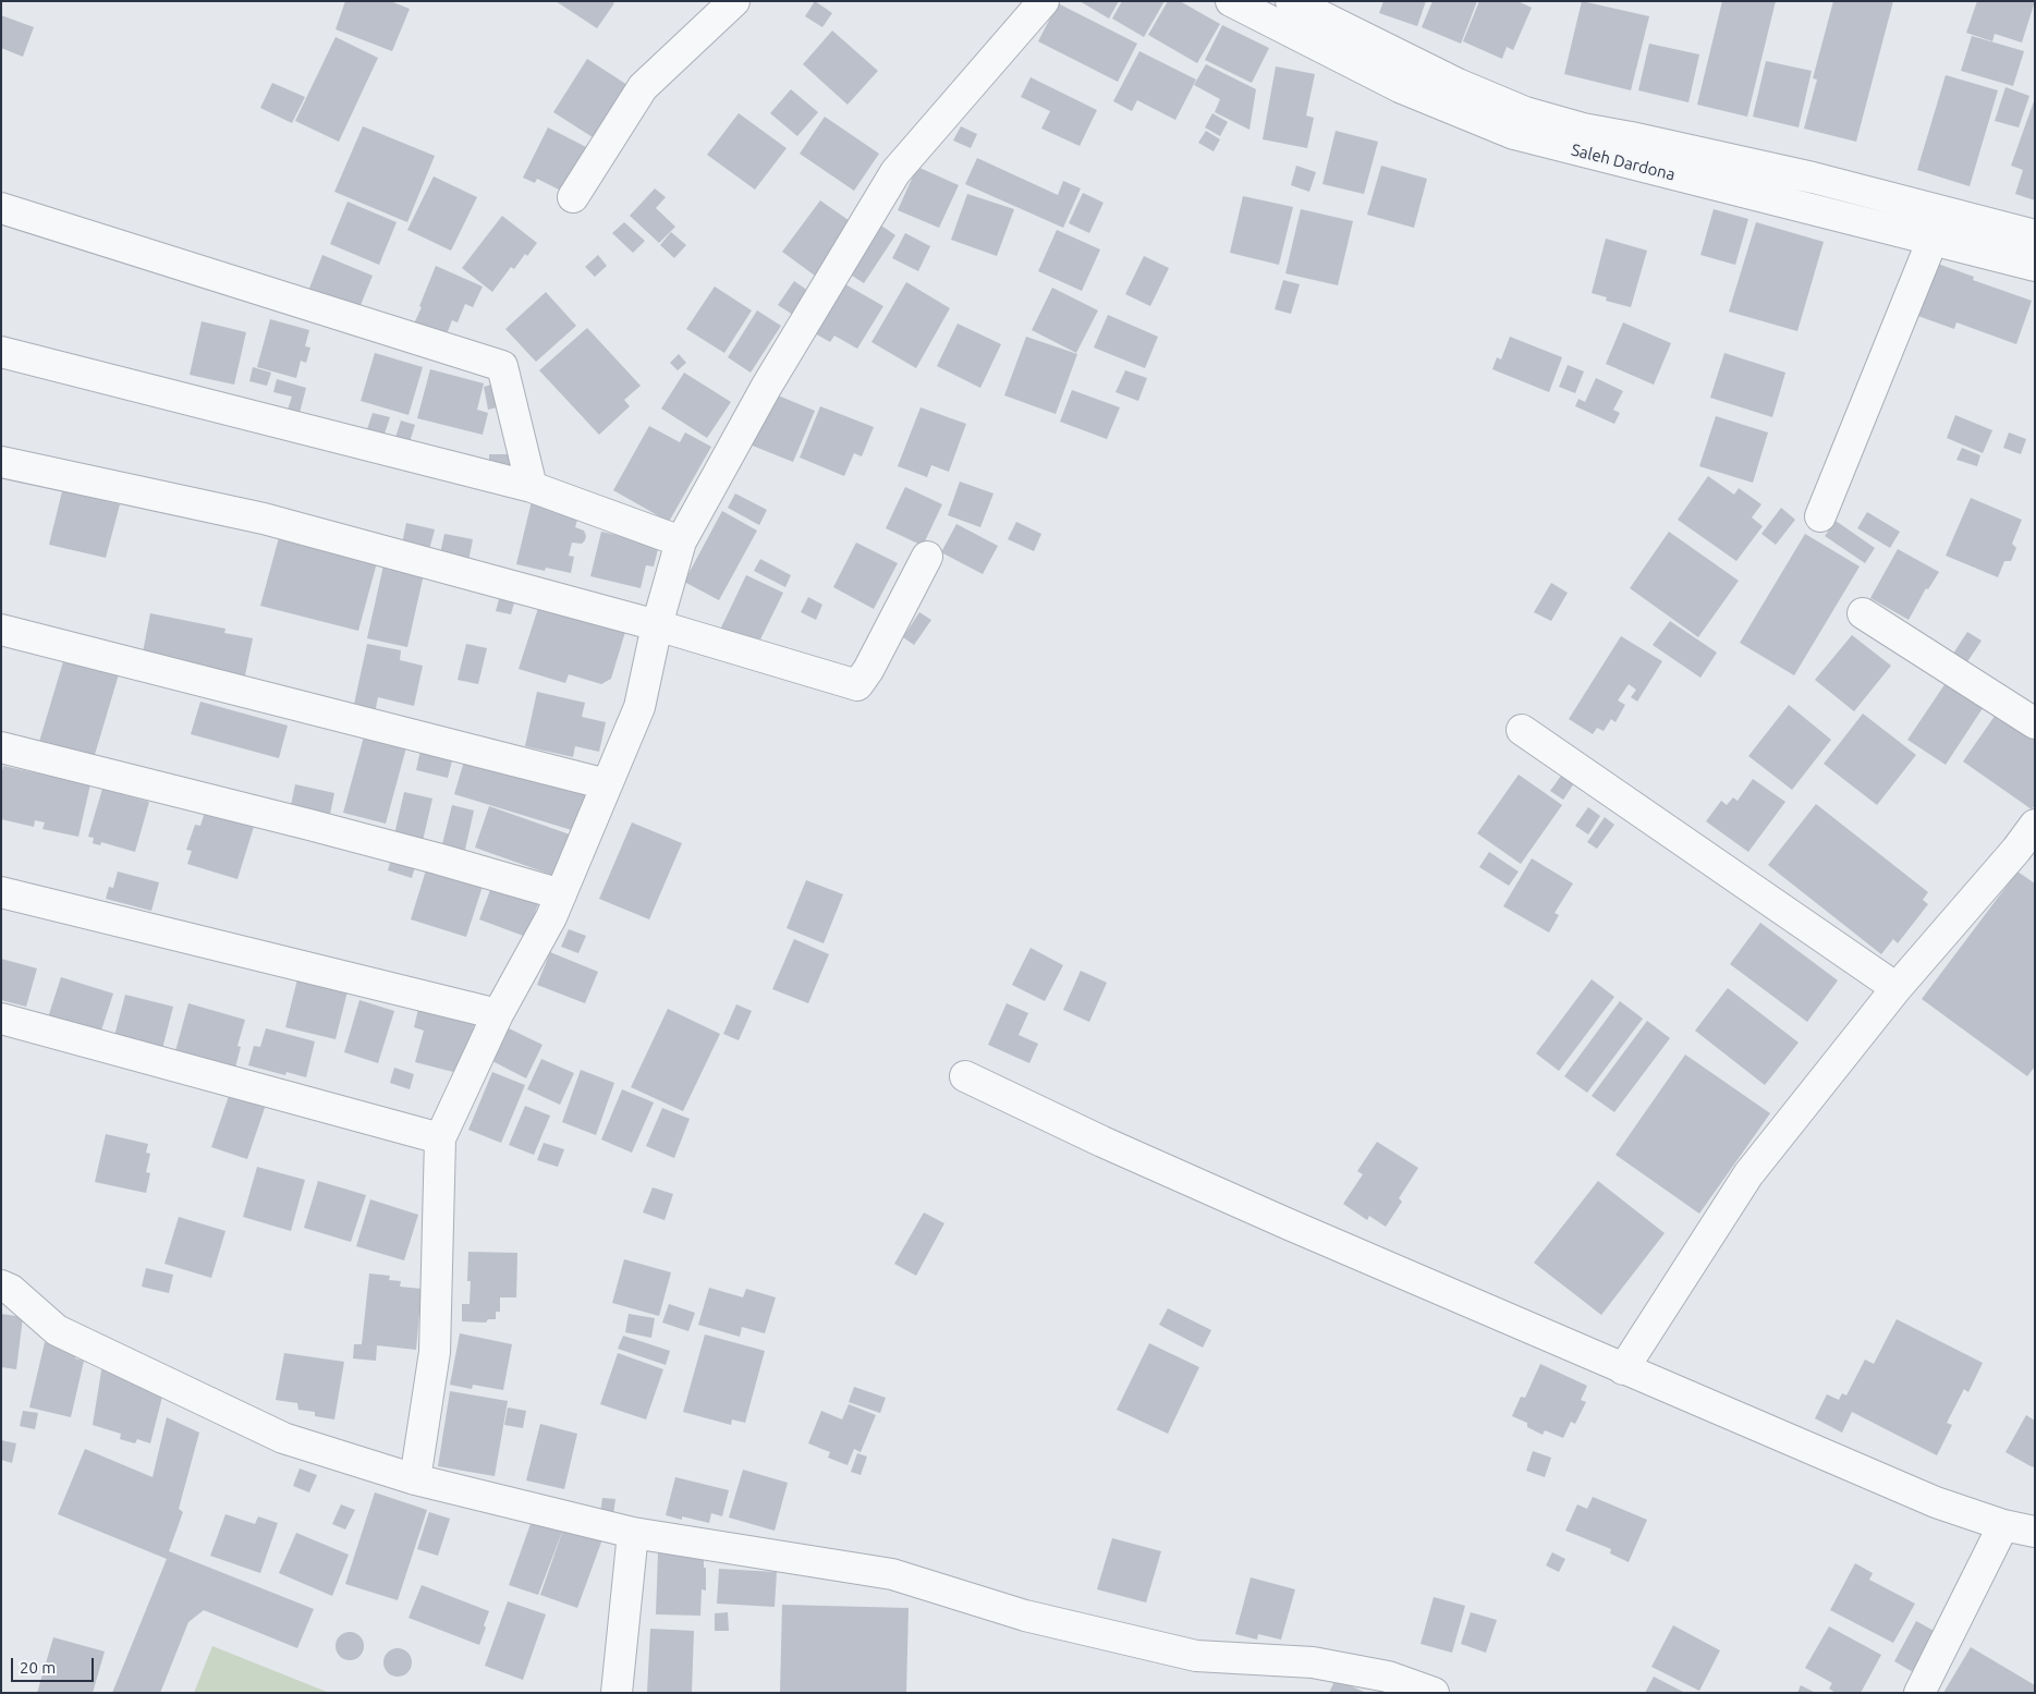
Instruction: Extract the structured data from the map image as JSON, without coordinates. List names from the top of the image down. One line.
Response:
{"streets":{"street":["Saleh Dardona"]},"scale_bar":"20 m"}
